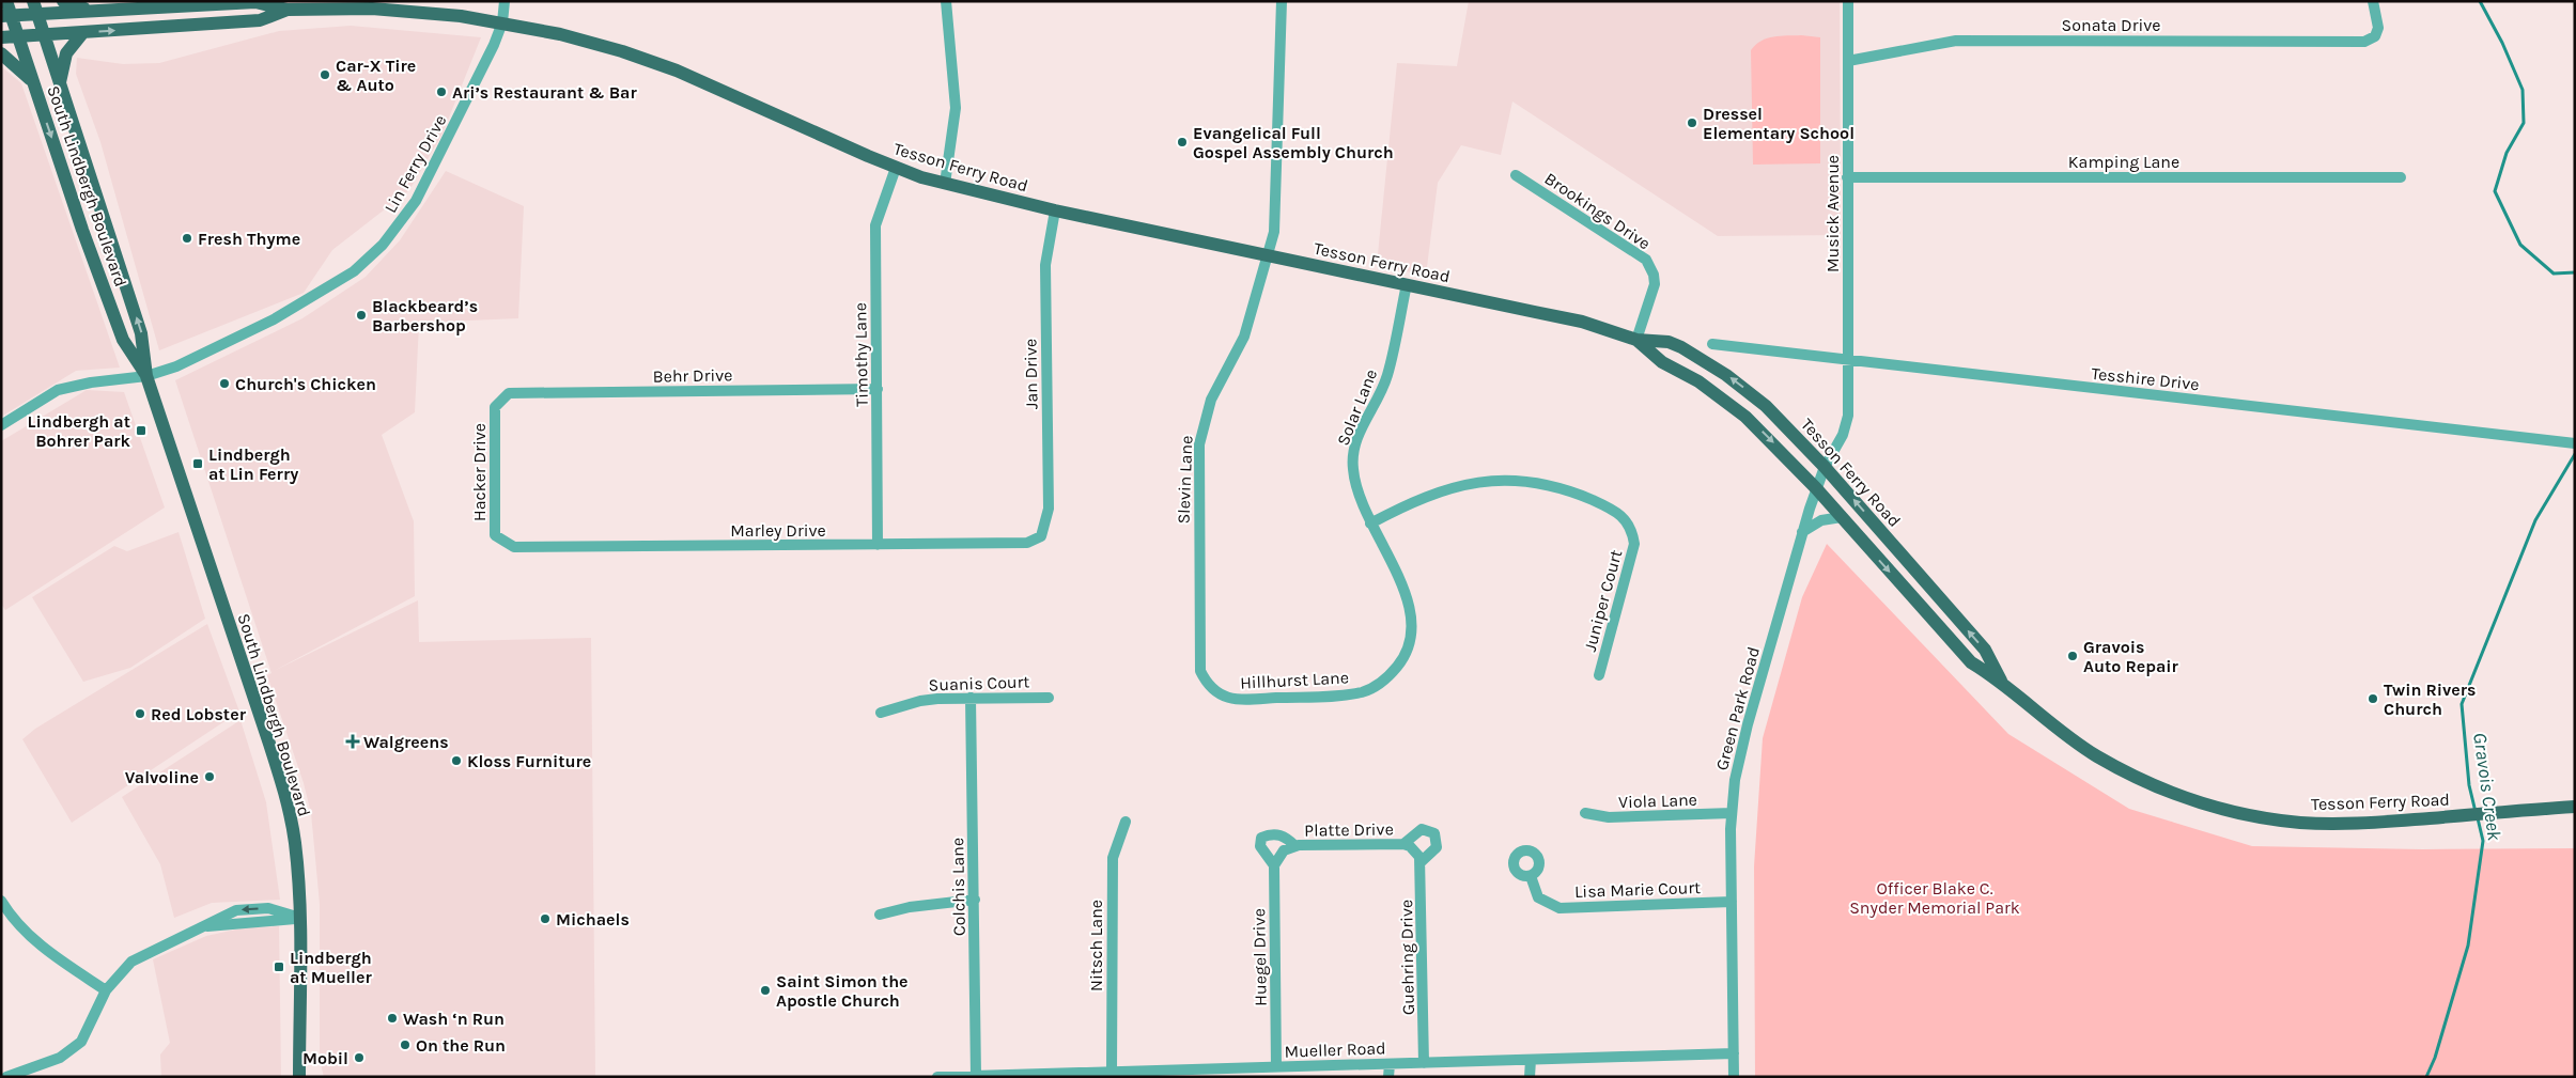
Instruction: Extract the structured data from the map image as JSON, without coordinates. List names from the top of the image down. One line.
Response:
{"streets":{"main road":["Tesson Ferry Road","South Lindbergh Boulevard"],"street":["Sonata Drive","Kamping Lane","Lin Ferry Drive","Brookings Drive","Musick Avenue","Timothy Lane","Jan Drive","Behr Drive","Tesshire Drive","Solar Lane","Hacker Drive","Slevin Lane","Marley Drive","Juniper Court","Hillhurst Lane","Suanis Court","Green Park Road","Viola Lane","Platte Drive","Colchis Lane","Lisa Marie Court","Nitsch Lane","Huegel Drive","Guehring Drive","Mueller Road"]},"crossings":[["Sonata Drive","Musick Avenue"],["Kamping Lane","Musick Avenue"],["Lin Ferry Drive","Tesson Ferry Road"],["Lin Ferry Drive","South Lindbergh Boulevard"],["Tesson Ferry Road","South Lindbergh Boulevard"],["Tesson Ferry Road","Brookings Drive"],["Tesson Ferry Road","Timothy Lane"],["Tesson Ferry Road","Jan Drive"],["Tesson Ferry Road","Solar Lane"],["Tesson Ferry Road","Slevin Lane"],["Tesson Ferry Road","Green Park Road"],["Musick Avenue","Tesshire Drive"],["Musick Avenue","Green Park Road"],["Timothy Lane","Behr Drive"],["Timothy Lane","Marley Drive"],["Jan Drive","Marley Drive"],["Behr Drive","Hacker Drive"],["Tesshire Drive","Green Park Road"],["Solar Lane","Juniper Court"],["Solar Lane","Hillhurst Lane"],["Hacker Drive","Marley Drive"],["Slevin Lane","Hillhurst Lane"],["Suanis Court","Colchis Lane"],["Green Park Road","Viola Lane"],["Green Park Road","Lisa Marie Court"],["Green Park Road","Mueller Road"],["Platte Drive","Huegel Drive"],["Platte Drive","Guehring Drive"],["Colchis Lane","Mueller Road"],["Nitsch Lane","Mueller Road"],["Huegel Drive","Mueller Road"],["Guehring Drive","Mueller Road"]],"water":["Gravois Creek"],"parks":["Officer Blake C. Snyder Memorial Park"],"places":{"other":["Car-X Tire & Auto","Ari’s Restaurant & Bar","Dressel Elementary School","Evangelical Full Gospel Assembly Church","Fresh Thyme","Blackbeard’s Barbershop","Church's Chicken","Gravois Auto Repair","Twin Rivers Church","Red Lobster","Kloss Furniture","Valvoline","Michaels","Saint Simon the Apostle Church","Wash ‘n Run","On the Run","Mobil"],"transit":["Lindbergh at Bohrer Park","Lindbergh at Lin Ferry","Lindbergh at Mueller"],"health":["Walgreens"]}}
